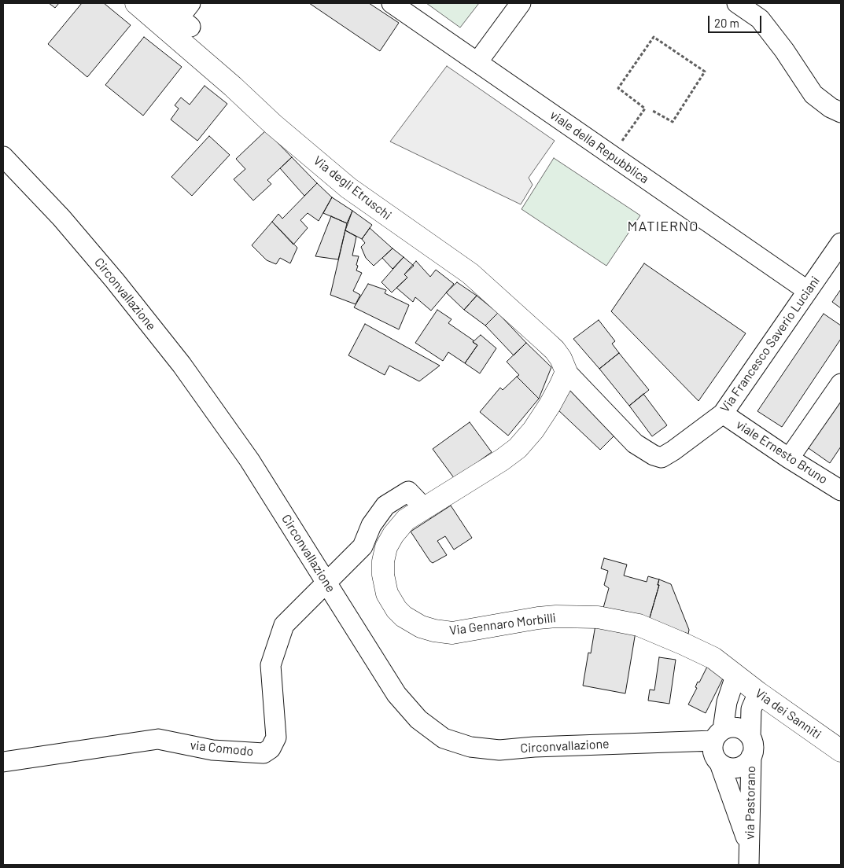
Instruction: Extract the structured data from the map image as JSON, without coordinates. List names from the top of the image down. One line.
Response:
{"streets":{"main road":["Via degli Etruschi","Via Gennaro Morbilli","Via dei Sanniti"],"street":["viale della Repubblica","Circonvallazione","Via Francesco Saverio Luciani","viale Ernesto Bruno","via Comodo","via Pastorano"]},"crossings":[["viale della Repubblica","Via Francesco Saverio Luciani"],["Via degli Etruschi","Via Francesco Saverio Luciani"],["Via degli Etruschi","Via Gennaro Morbilli"],["Circonvallazione","via Comodo"],["Circonvallazione","via Pastorano"],["Via Francesco Saverio Luciani","viale Ernesto Bruno"],["Via Francesco Saverio Luciani","Via Gennaro Morbilli"],["Via Gennaro Morbilli","Via dei Sanniti"],["Via Gennaro Morbilli","via Comodo"]],"districts":["MATIERNO"],"scale_bar":"20 m"}
